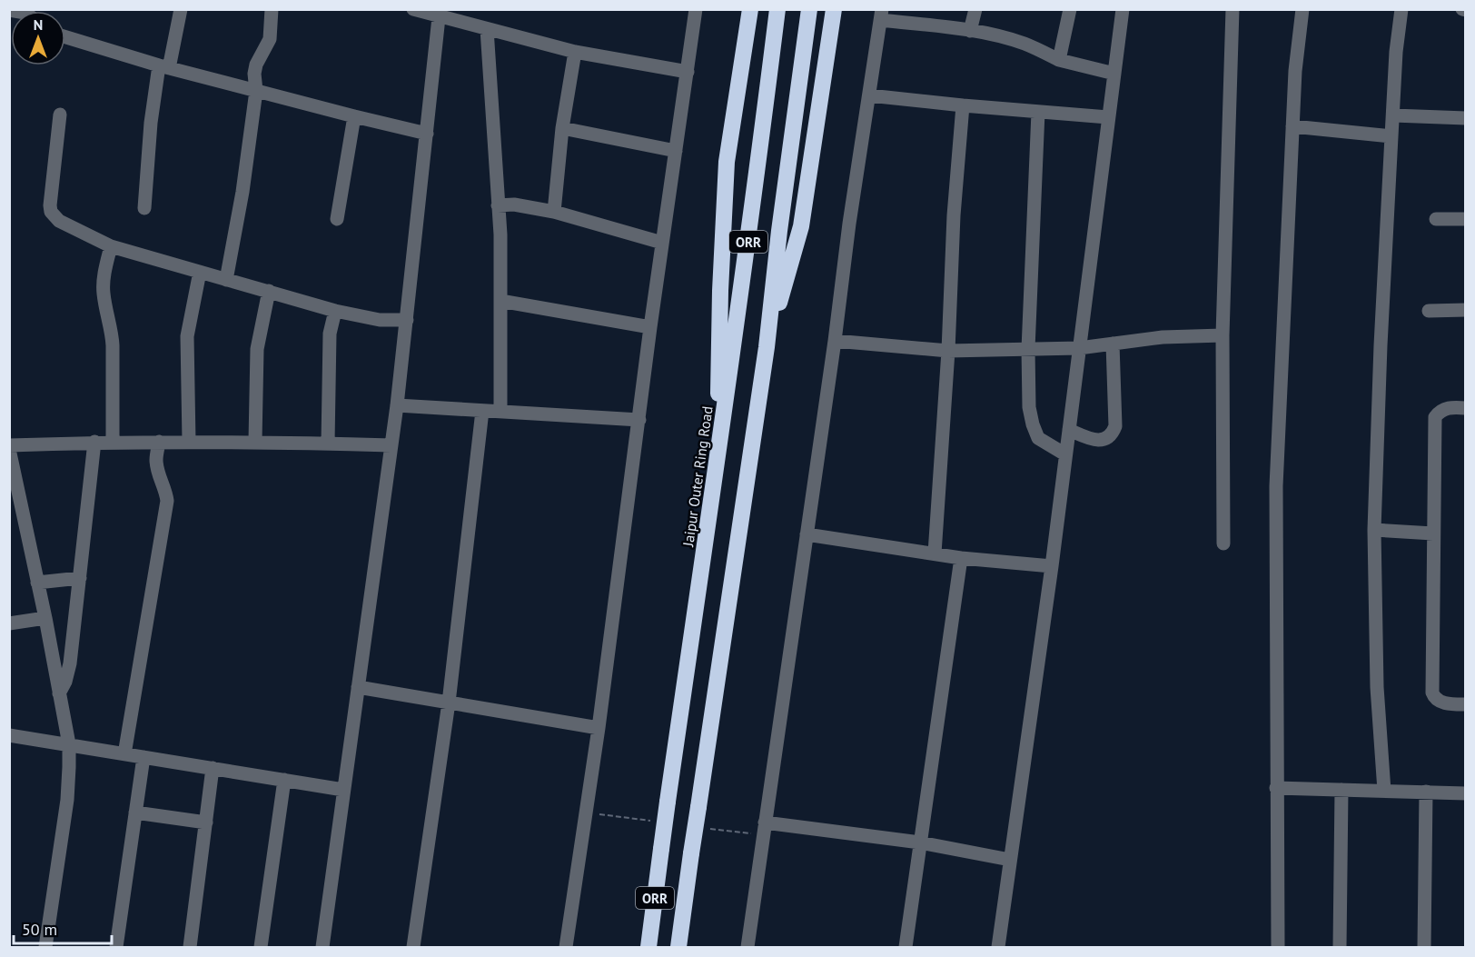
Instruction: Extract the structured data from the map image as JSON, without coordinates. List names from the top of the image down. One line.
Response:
{"streets":{"highway":["ORR","Jaipur Outer Ring Road"]},"scale_bar":"50 m","north":"top"}
